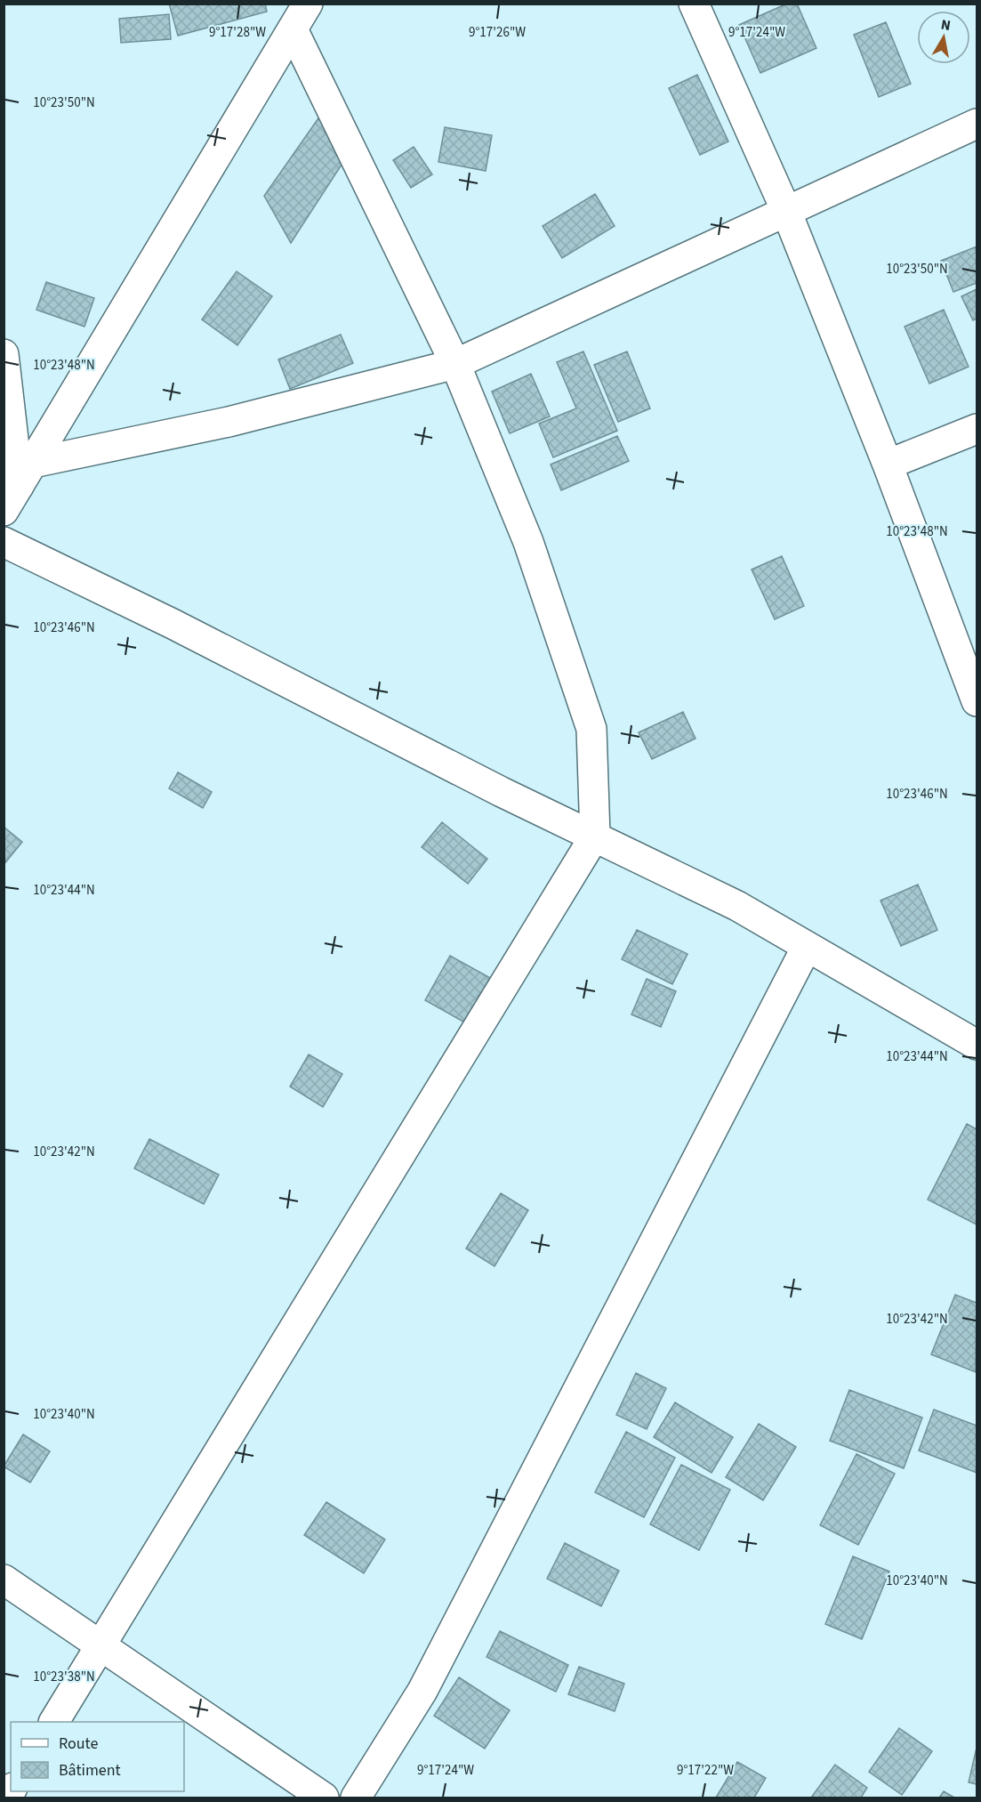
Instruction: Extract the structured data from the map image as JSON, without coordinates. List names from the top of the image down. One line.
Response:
{"legend":["Route","Bâtiment"],"north":"top","coordinates":["9°17'26\"W","9°17'24\"W","9°17'28\"W","10°23'50\"N","10°23'48\"N","10°23'46\"N","10°23'44\"N","10°23'42\"N","10°23'40\"N","10°23'38\"N","9°17'22\"W"]}
